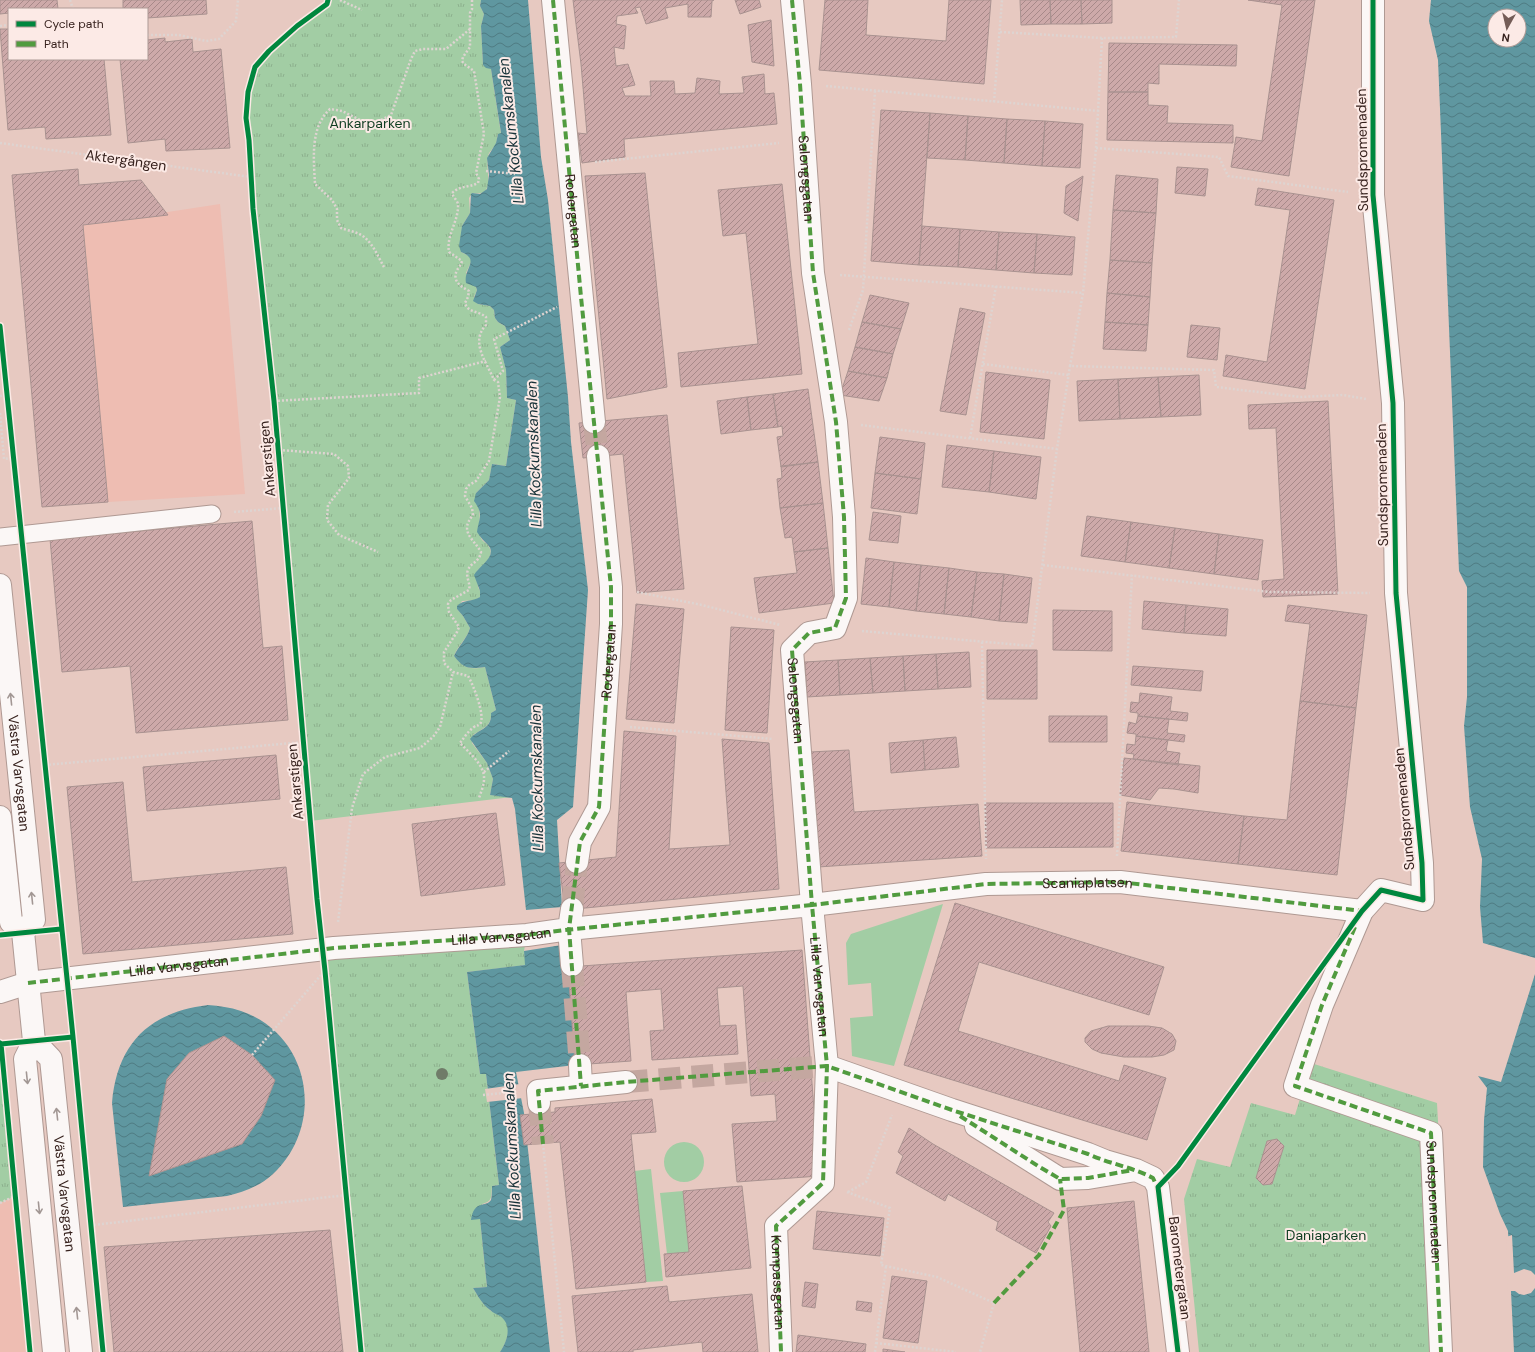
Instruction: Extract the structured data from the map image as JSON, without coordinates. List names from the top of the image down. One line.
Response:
{"streets":{"street":["Sundspromenaden","Salongsgatan","Rodergatan","Västra Varvsgatan","Scaniaplatsen","Lilla Varvsgatan","Barometergatan","Kompassgatan"],"path":["Aktergången"],"cycle path":["Ankarstigen"]},"crossings":[["Sundspromenaden","Scaniaplatsen"],["Salongsgatan","Scaniaplatsen"],["Salongsgatan","Lilla Varvsgatan"],["Scaniaplatsen","Lilla Varvsgatan"]],"water":["Lilla Kockumskanalen"],"parks":["Ankarparken","Daniaparken"],"legend":["Cycle path","Path"],"north":"bottom"}
